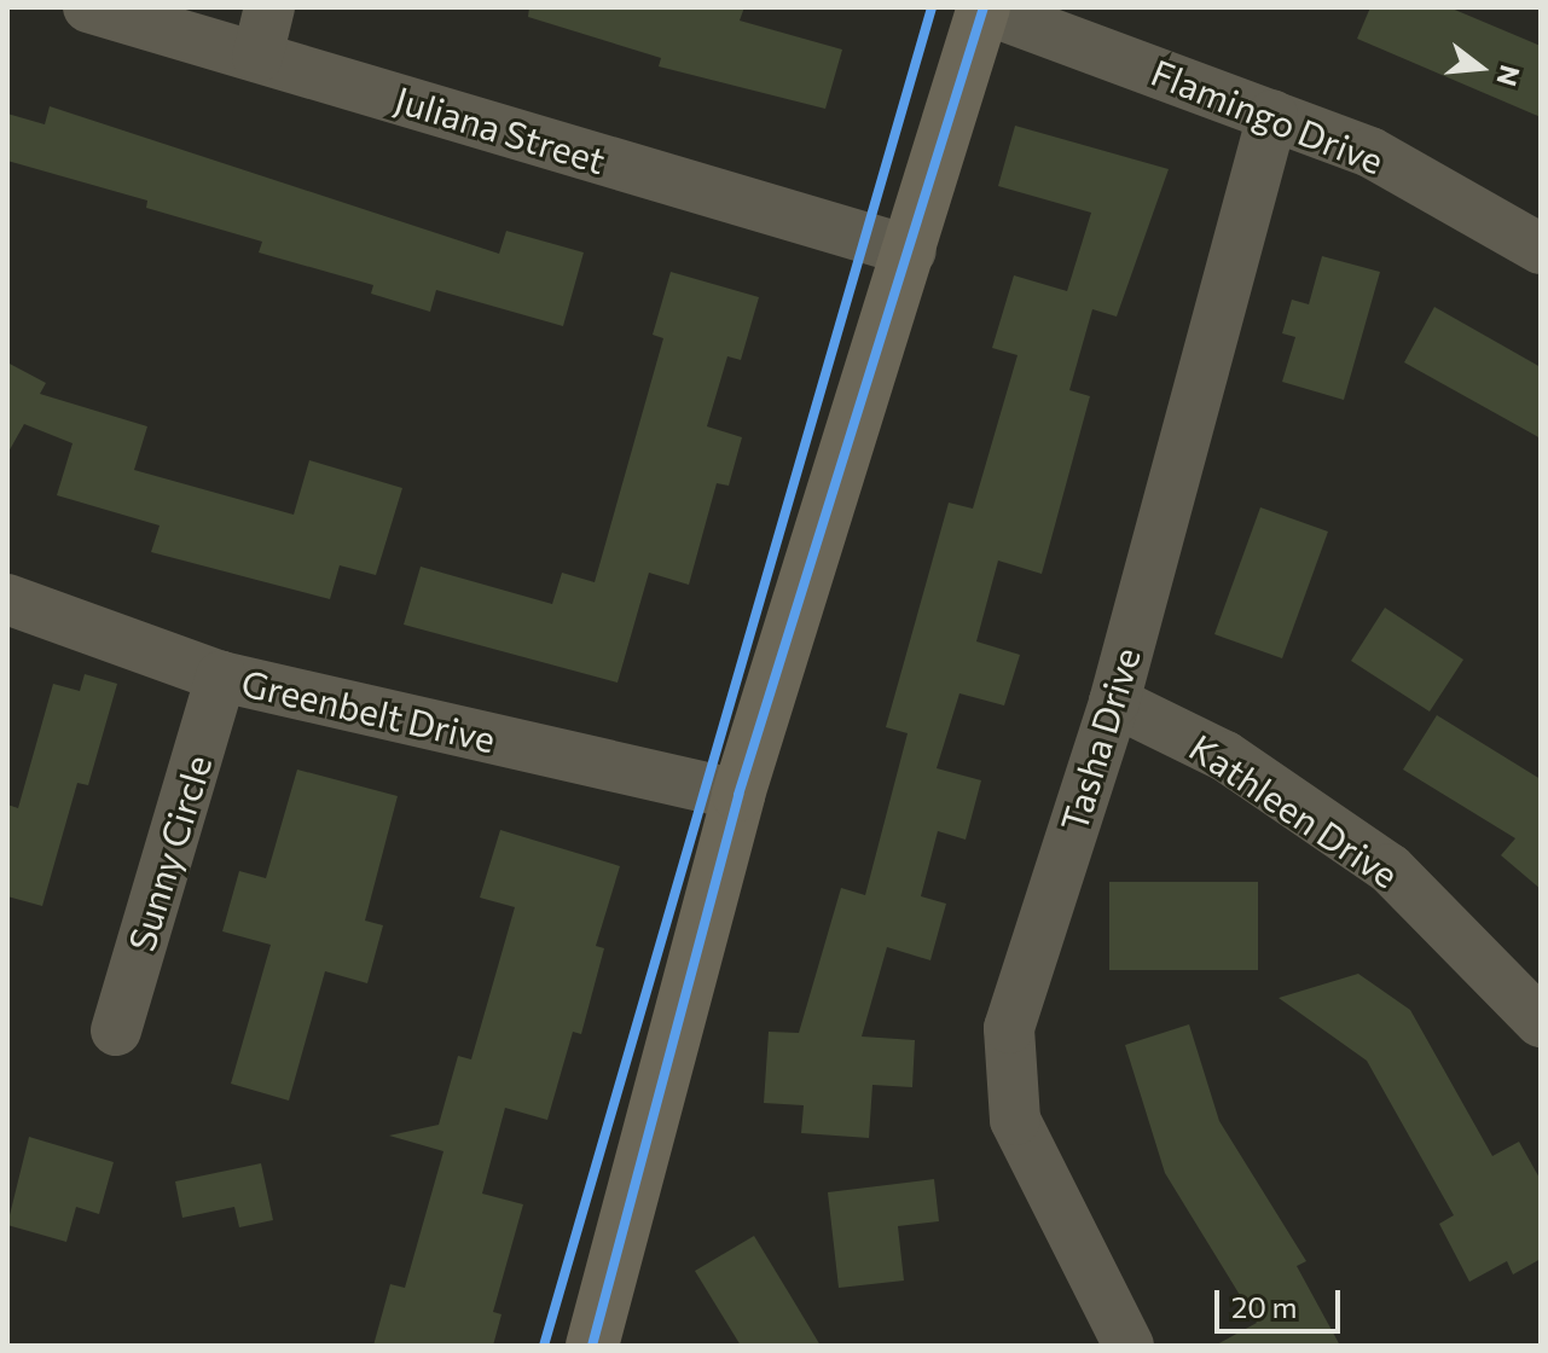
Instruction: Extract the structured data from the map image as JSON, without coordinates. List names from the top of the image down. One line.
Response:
{"streets":{"street":["Flamingo Drive","Juliana Street","Greenbelt Drive","Tasha Drive","Kathleen Drive","Sunny Circle"]},"crossings":[["Flamingo Drive","Tasha Drive"],["Greenbelt Drive","Sunny Circle"],["Tasha Drive","Kathleen Drive"]],"scale_bar":"20 m","north":"right"}
